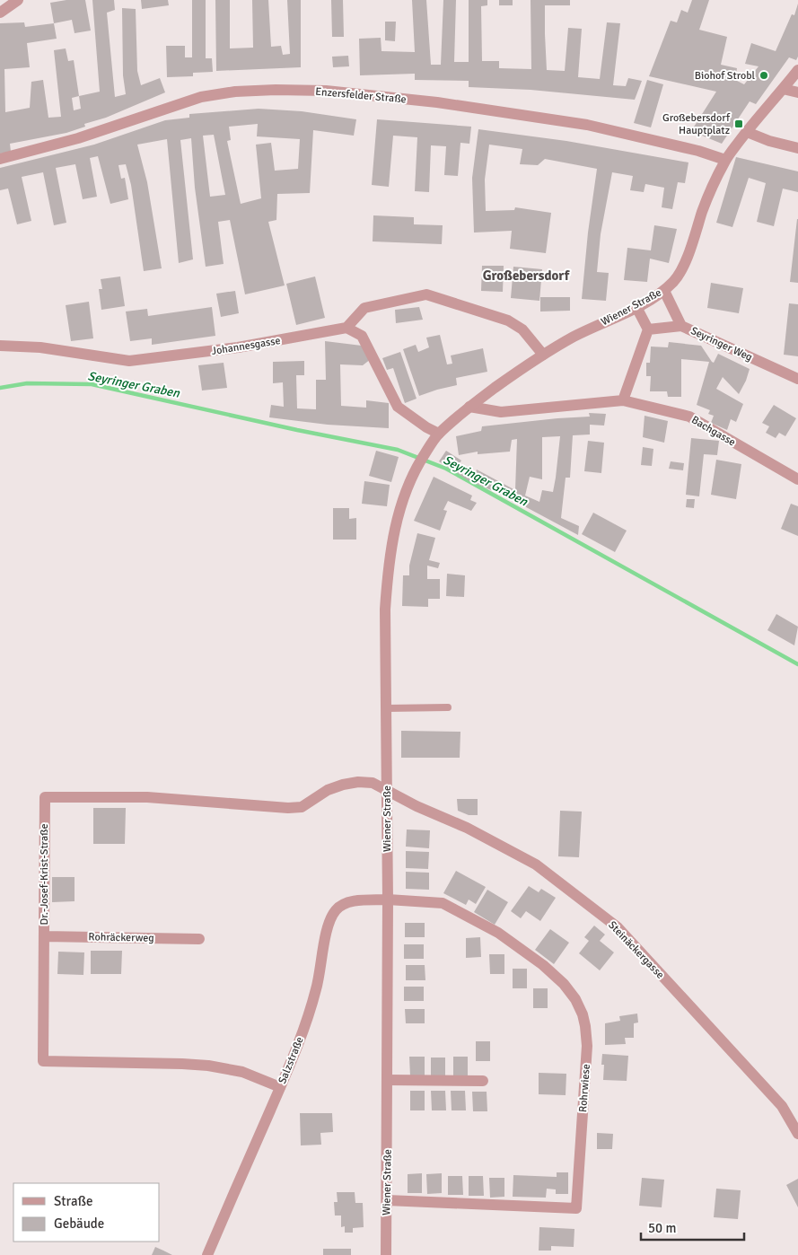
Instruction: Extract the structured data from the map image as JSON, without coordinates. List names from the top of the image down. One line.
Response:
{"streets":{"street":["Enzersfelder Straße","Wiener Straße","Seyringer Weg","Johannesgasse","Bachgasse","Dr.-Josef-Krist-Straße","Rohräckerweg","Steinäckergasse","Salzstraße","Rohrwiese"]},"crossings":[["Enzersfelder Straße","Wiener Straße"],["Wiener Straße","Seyringer Weg"],["Wiener Straße","Dr.-Josef-Krist-Straße"],["Wiener Straße","Steinäckergasse"],["Wiener Straße","Salzstraße"],["Wiener Straße","Rohrwiese"],["Dr.-Josef-Krist-Straße","Rohräckerweg"],["Dr.-Josef-Krist-Straße","Steinäckergasse"],["Dr.-Josef-Krist-Straße","Salzstraße"],["Salzstraße","Rohrwiese"]],"districts":["Großebersdorf"],"water":["Seyringer Graben"],"places":{"other":["Biohof Strobl"],"transit":["Großebersdorf Hauptplatz"]},"legend":["Straße","Gebäude"],"scale_bar":"50 m"}
